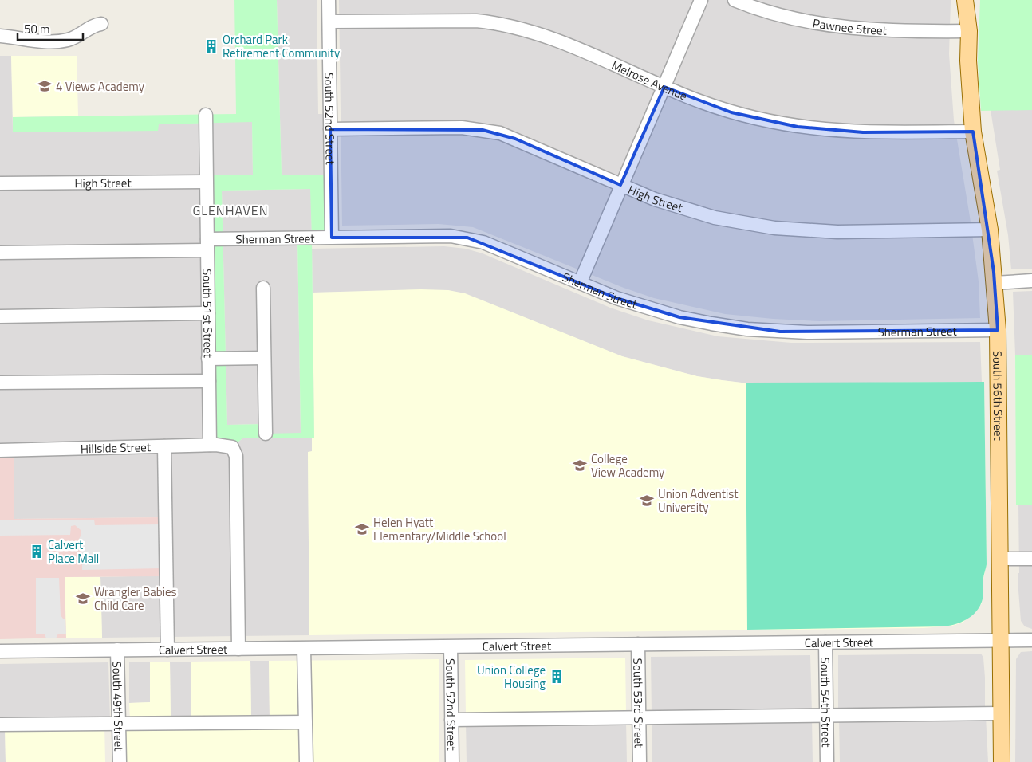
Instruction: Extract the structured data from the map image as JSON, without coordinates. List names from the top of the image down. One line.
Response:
{"streets":{"main road":["South 56th Street"],"street":["Pawnee Street","Melrose Avenue","South 52nd Street","High Street","Sherman Street","South 51st Street","Hillside Street","Calvert Street","South 54th Street","South 53rd Street","South 49th Street"]},"crossings":[["Pawnee Street","South 56th Street"],["Melrose Avenue","South 52nd Street"],["Melrose Avenue","South 56th Street"],["South 52nd Street","High Street"],["South 52nd Street","Sherman Street"],["South 52nd Street","Calvert Street"],["High Street","South 51st Street"],["High Street","South 56th Street"],["Sherman Street","South 51st Street"],["Sherman Street","South 56th Street"],["South 51st Street","Hillside Street"],["South 56th Street","Calvert Street"],["Hillside Street","Calvert Street"],["Calvert Street","South 54th Street"],["Calvert Street","South 53rd Street"],["Calvert Street","South 49th Street"]],"districts":["GLENHAVEN"],"places":{"building":["Orchard Park Retirement Community","Calvert Place Mall","Union College Housing"],"school or university":["4 Views Academy","College View Academy","Union Adventist University","Helen Hyatt Elementary/Middle School","Wrangler Babies Child Care"]},"scale_bar":"50 m"}
